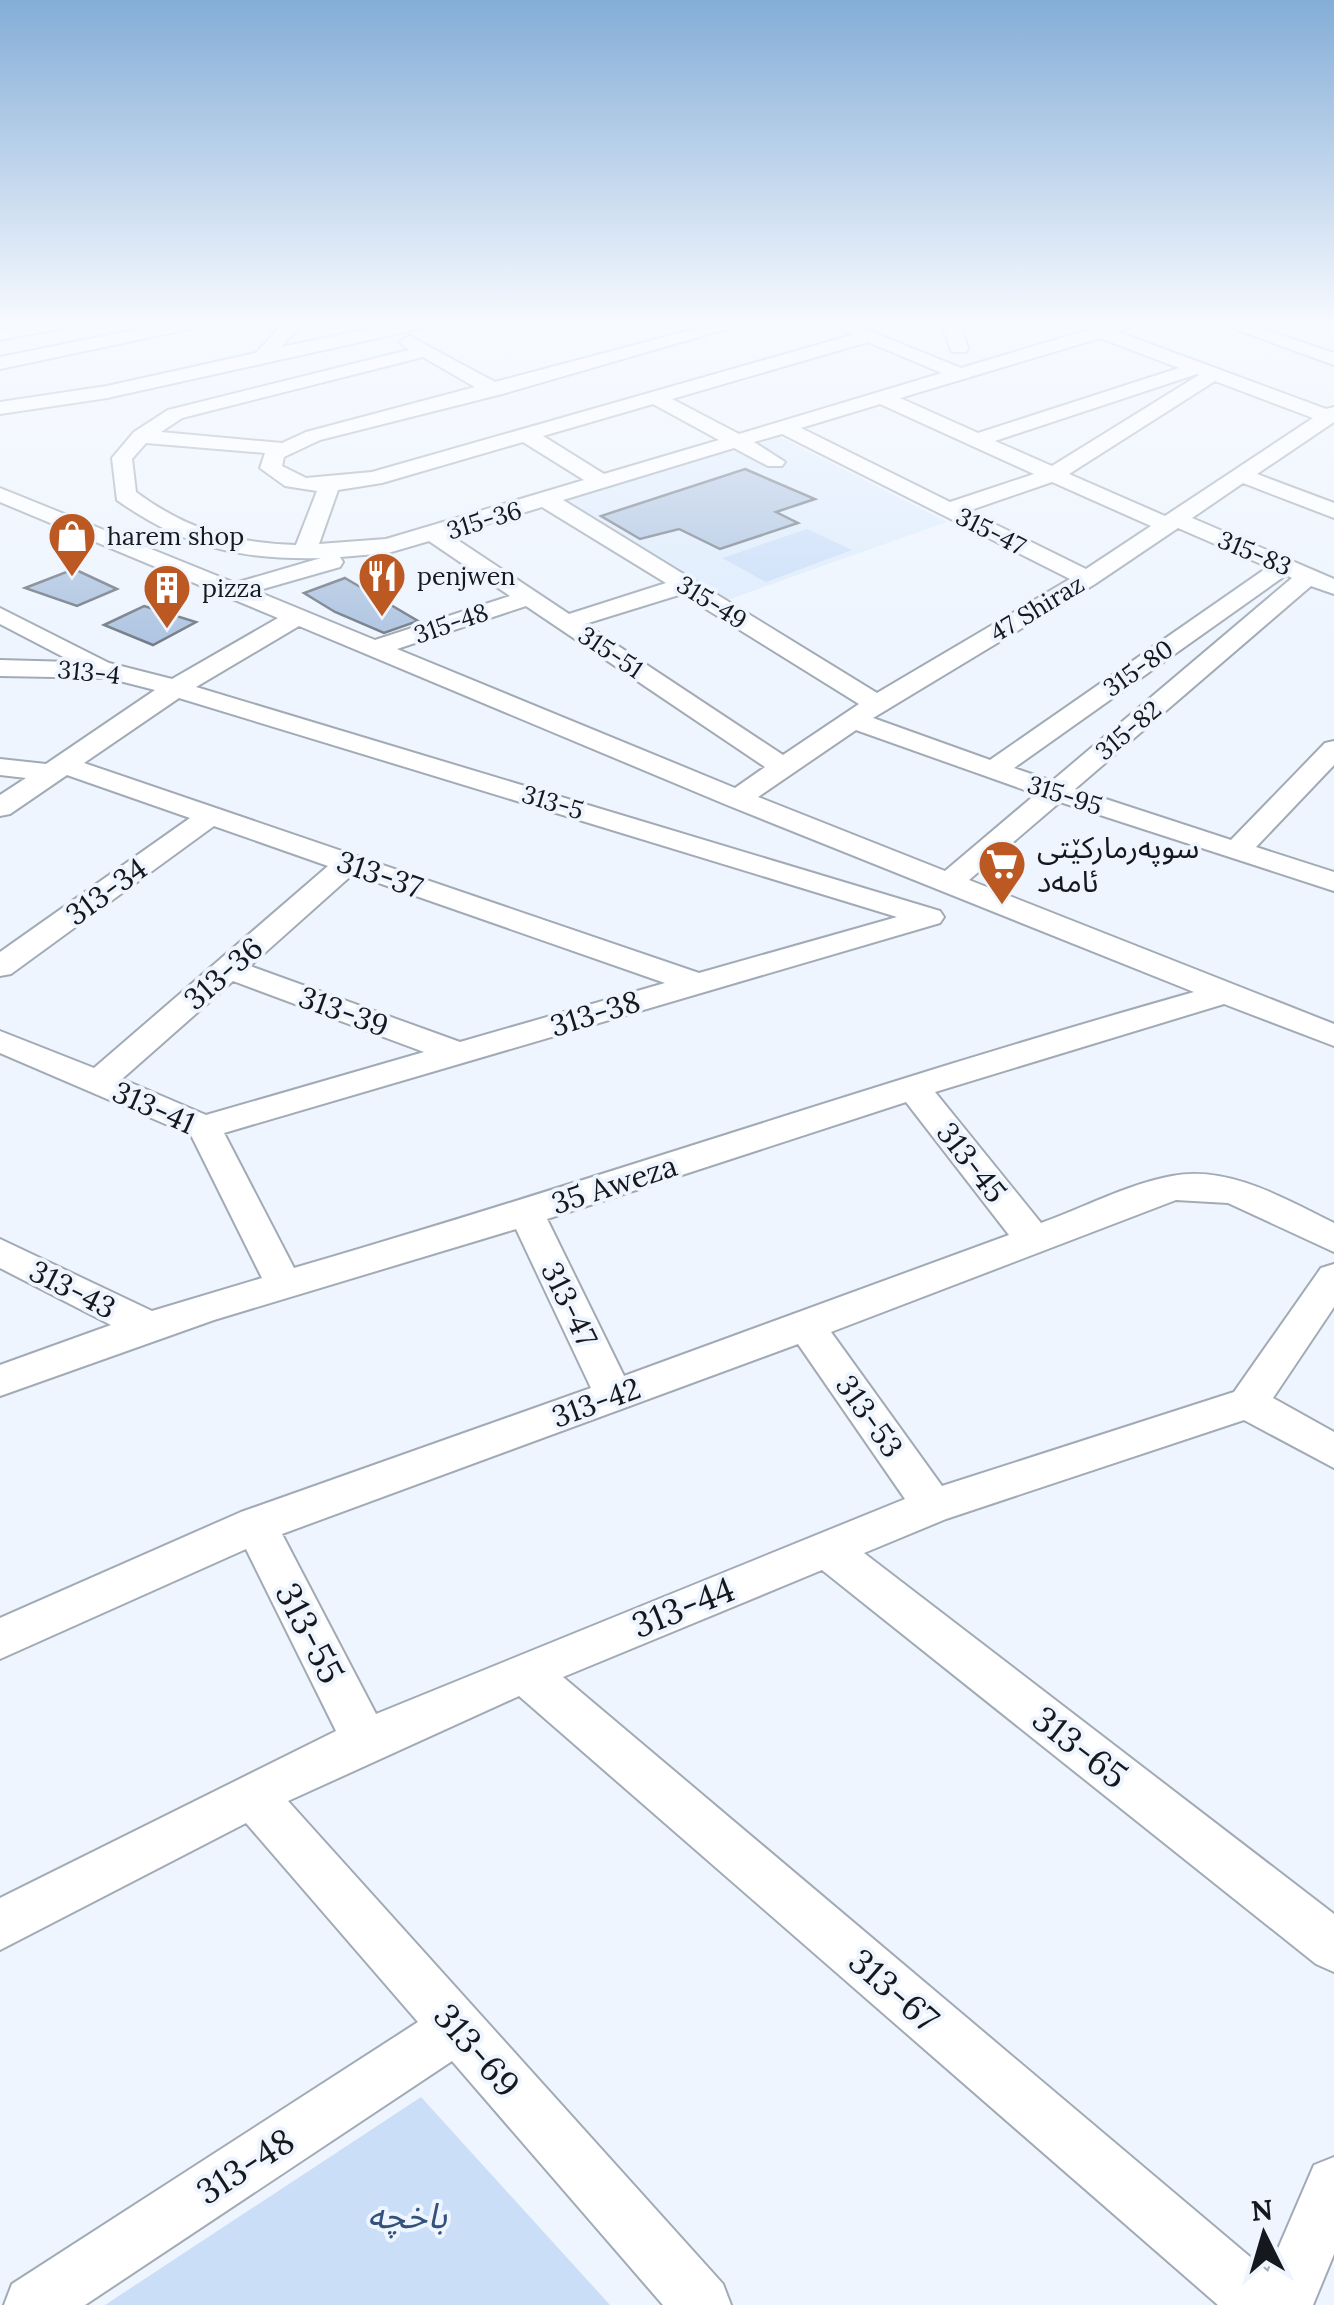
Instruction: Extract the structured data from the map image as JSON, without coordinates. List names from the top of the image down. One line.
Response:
{"streets":{"street":["315-36","315-47","315-83","315-49","47 Shiraz","315-48","315-51","315-80","313-4","315-82","315-95","313-5","313-37","313-34","313-36","313-39","313-38","313-41","313-45","35 Aweza","313-43","313-47","313-42","313-53","313-44","313-55","313-65","313-67","313-69","313-48"]},"crossings":[["315-36","315-49"],["315-36","315-51"],["315-47","47 Shiraz"],["315-83","47 Shiraz"],["315-83","315-80"],["315-83","315-82"],["315-49","47 Shiraz"],["315-49","315-95"],["47 Shiraz","315-51"],["47 Shiraz","315-95"],["315-48","315-51"],["315-80","315-82"],["315-80","315-95"],["313-4","313-5"],["315-82","315-95"],["313-5","313-38"],["313-37","313-34"],["313-37","313-36"],["313-37","313-38"],["313-36","313-39"],["313-36","313-41"],["313-39","313-38"],["313-38","313-41"],["313-41","35 Aweza"],["313-45","35 Aweza"],["313-45","313-42"],["35 Aweza","313-43"],["35 Aweza","313-47"],["313-47","313-42"],["313-42","313-53"],["313-42","313-55"],["313-53","313-44"],["313-44","313-55"],["313-44","313-65"],["313-44","313-67"],["313-44","313-69"],["313-69","313-48"]],"parks":["باخچە"],"places":{"shop":["harem shop"],"restaurant":["penjwen"],"building":["pizza"],"supermarket":["سوپەرمارکێتی ئامەد"]},"north":"top"}
